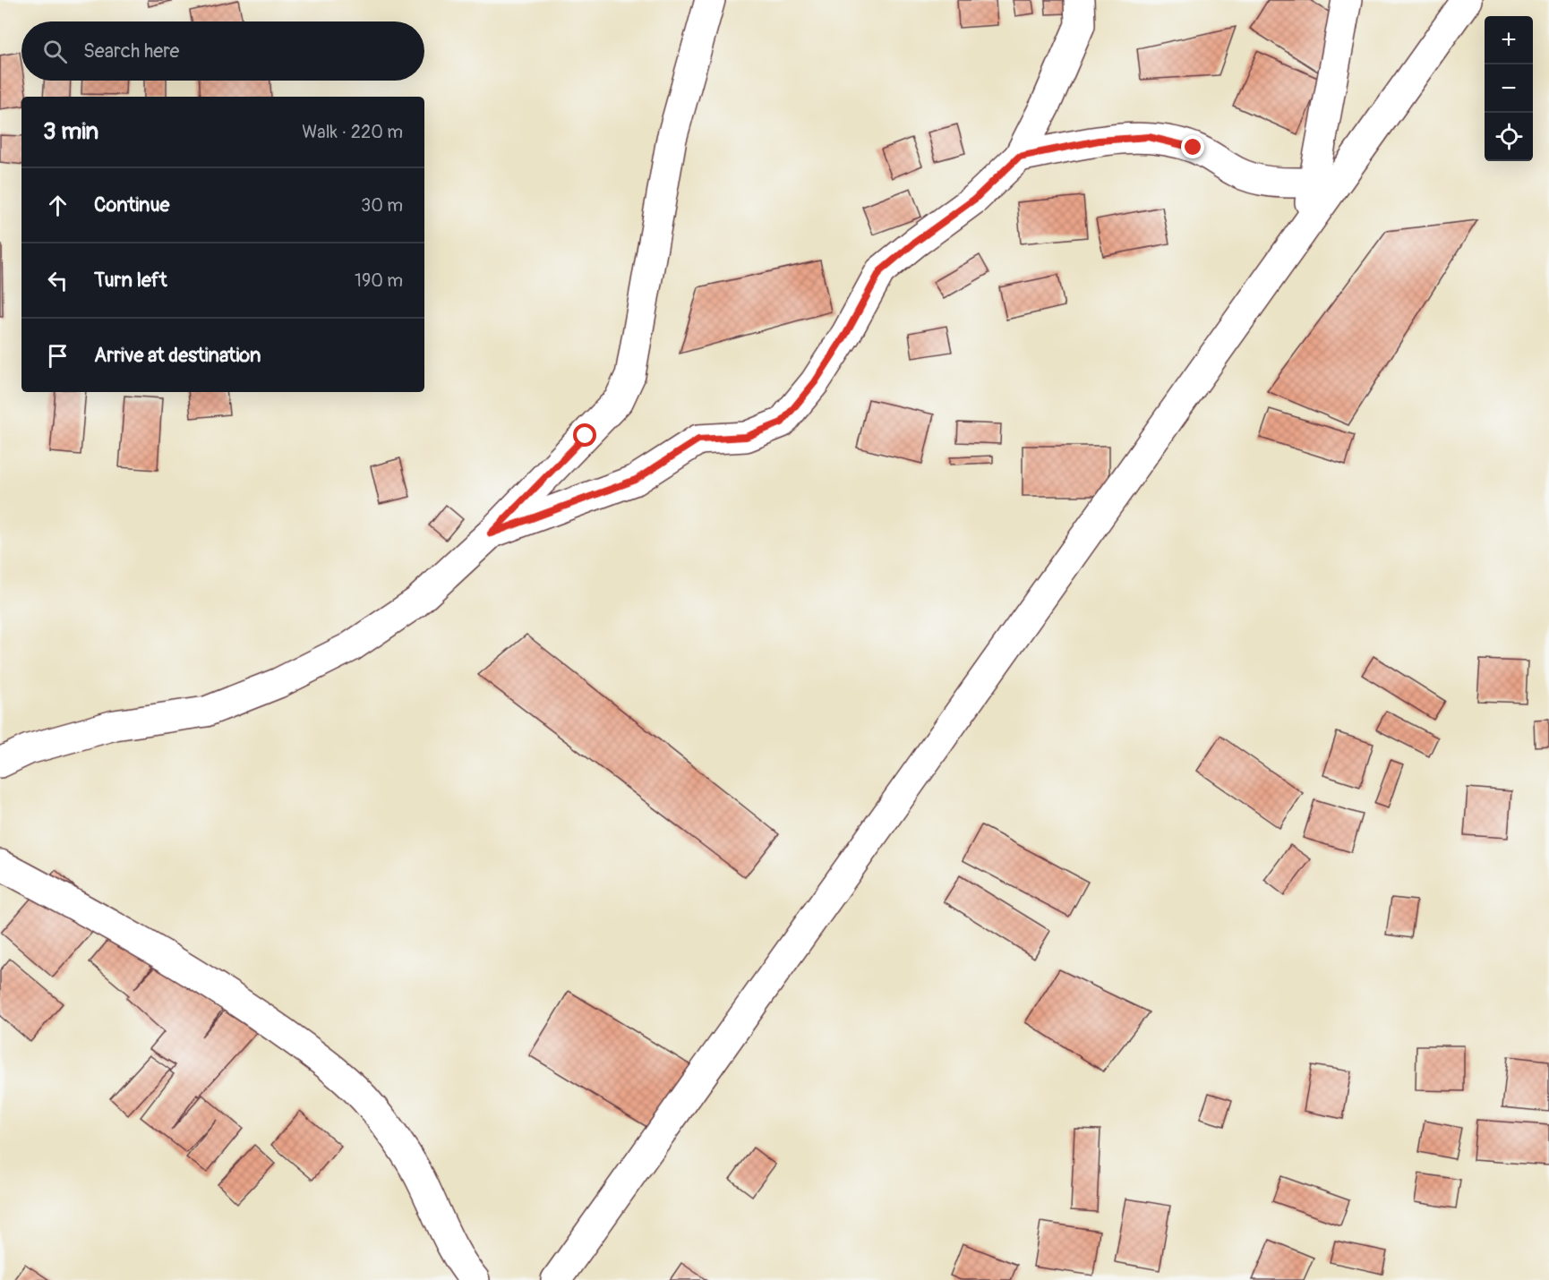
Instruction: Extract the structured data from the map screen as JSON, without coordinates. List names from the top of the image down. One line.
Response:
{"page":{"map_buttons":["+","−"],"search":"Search here","heading":["3 min","Walk · 220 m"],"list":[["Continue","30 m"],["Turn left","190 m"],"Arrive at destination"]}}
